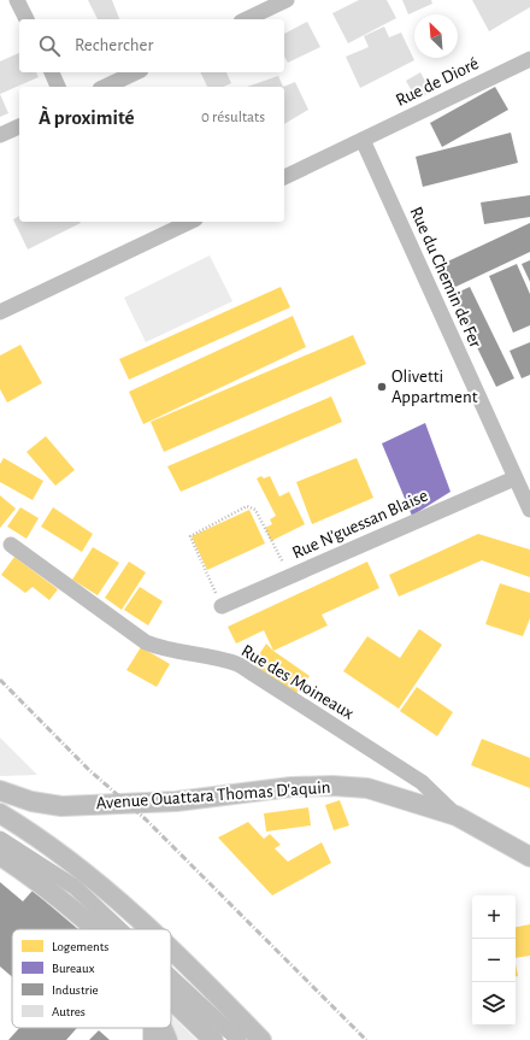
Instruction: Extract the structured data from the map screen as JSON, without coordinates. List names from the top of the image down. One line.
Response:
{"streets":{"main road":["Avenue Ouattara Thomas D'aquin"],"street":["Rue de Dioré","Rue du Chemin de Fer","Rue N'guessan Blaise","Rue des Moineaux"]},"crossings":[["Rue de Dioré","Rue du Chemin de Fer"],["Rue du Chemin de Fer","Rue N'guessan Blaise"],["Rue des Moineaux","Avenue Ouattara Thomas D'aquin"]],"places":["Olivetti Appartment"],"legend":["Logements","Bureaux","Industrie","Autres"],"north":"top left","page":{"search":"Rechercher","heading":["À proximité","0 résultats"],"map_buttons":["+","−"]}}
